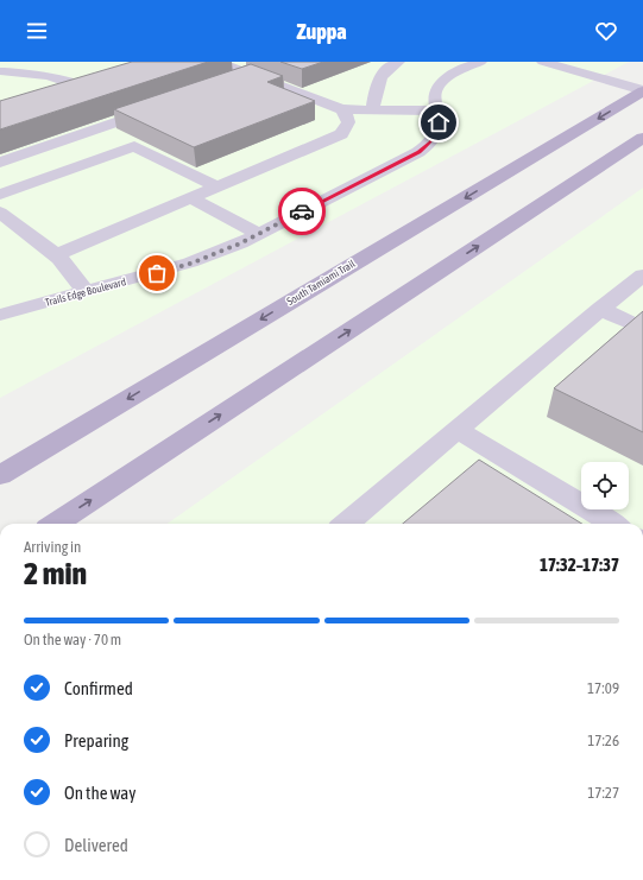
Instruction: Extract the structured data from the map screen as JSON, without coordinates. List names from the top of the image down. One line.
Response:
{"streets":{"main road":["South Tamiami Trail"],"street":["Trails Edge Boulevard"]},"page":{"header":"Zuppa","heading":["2 min","Arriving in","17:32–17:37"],"bar":"On the way · 70 m","list":[["Confirmed","17:09"],["Preparing","17:26"],["On the way","17:27"],"Delivered"]}}
